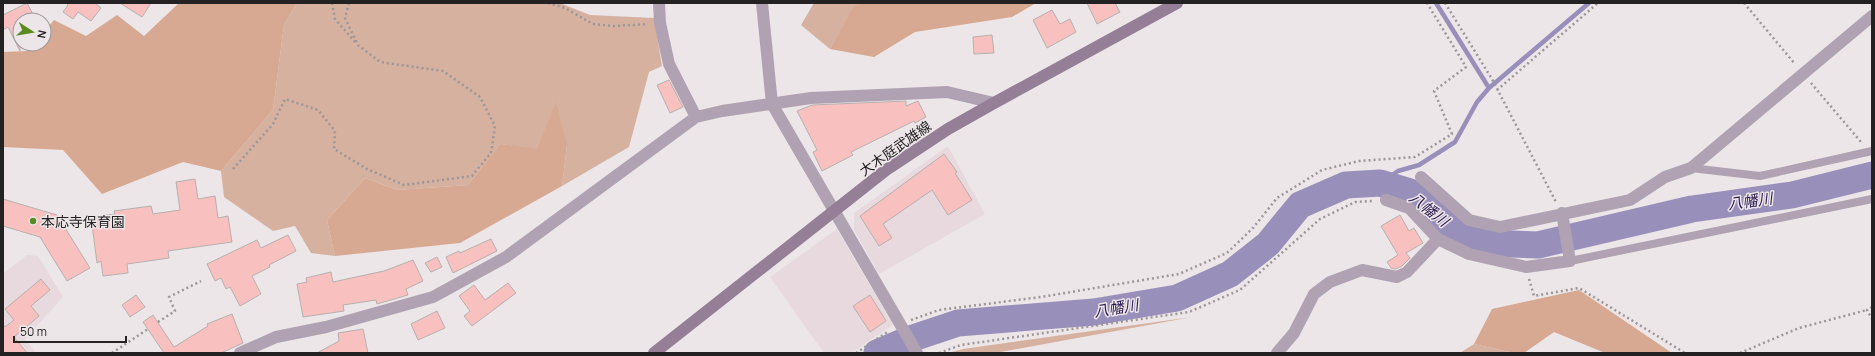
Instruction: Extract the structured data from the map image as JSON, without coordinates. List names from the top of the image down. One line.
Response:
{"streets":{"main road":["大木庭武雄線"]},"water":["八幡川"],"places":["本応寺保育園"],"scale_bar":"50 m","north":"right"}
